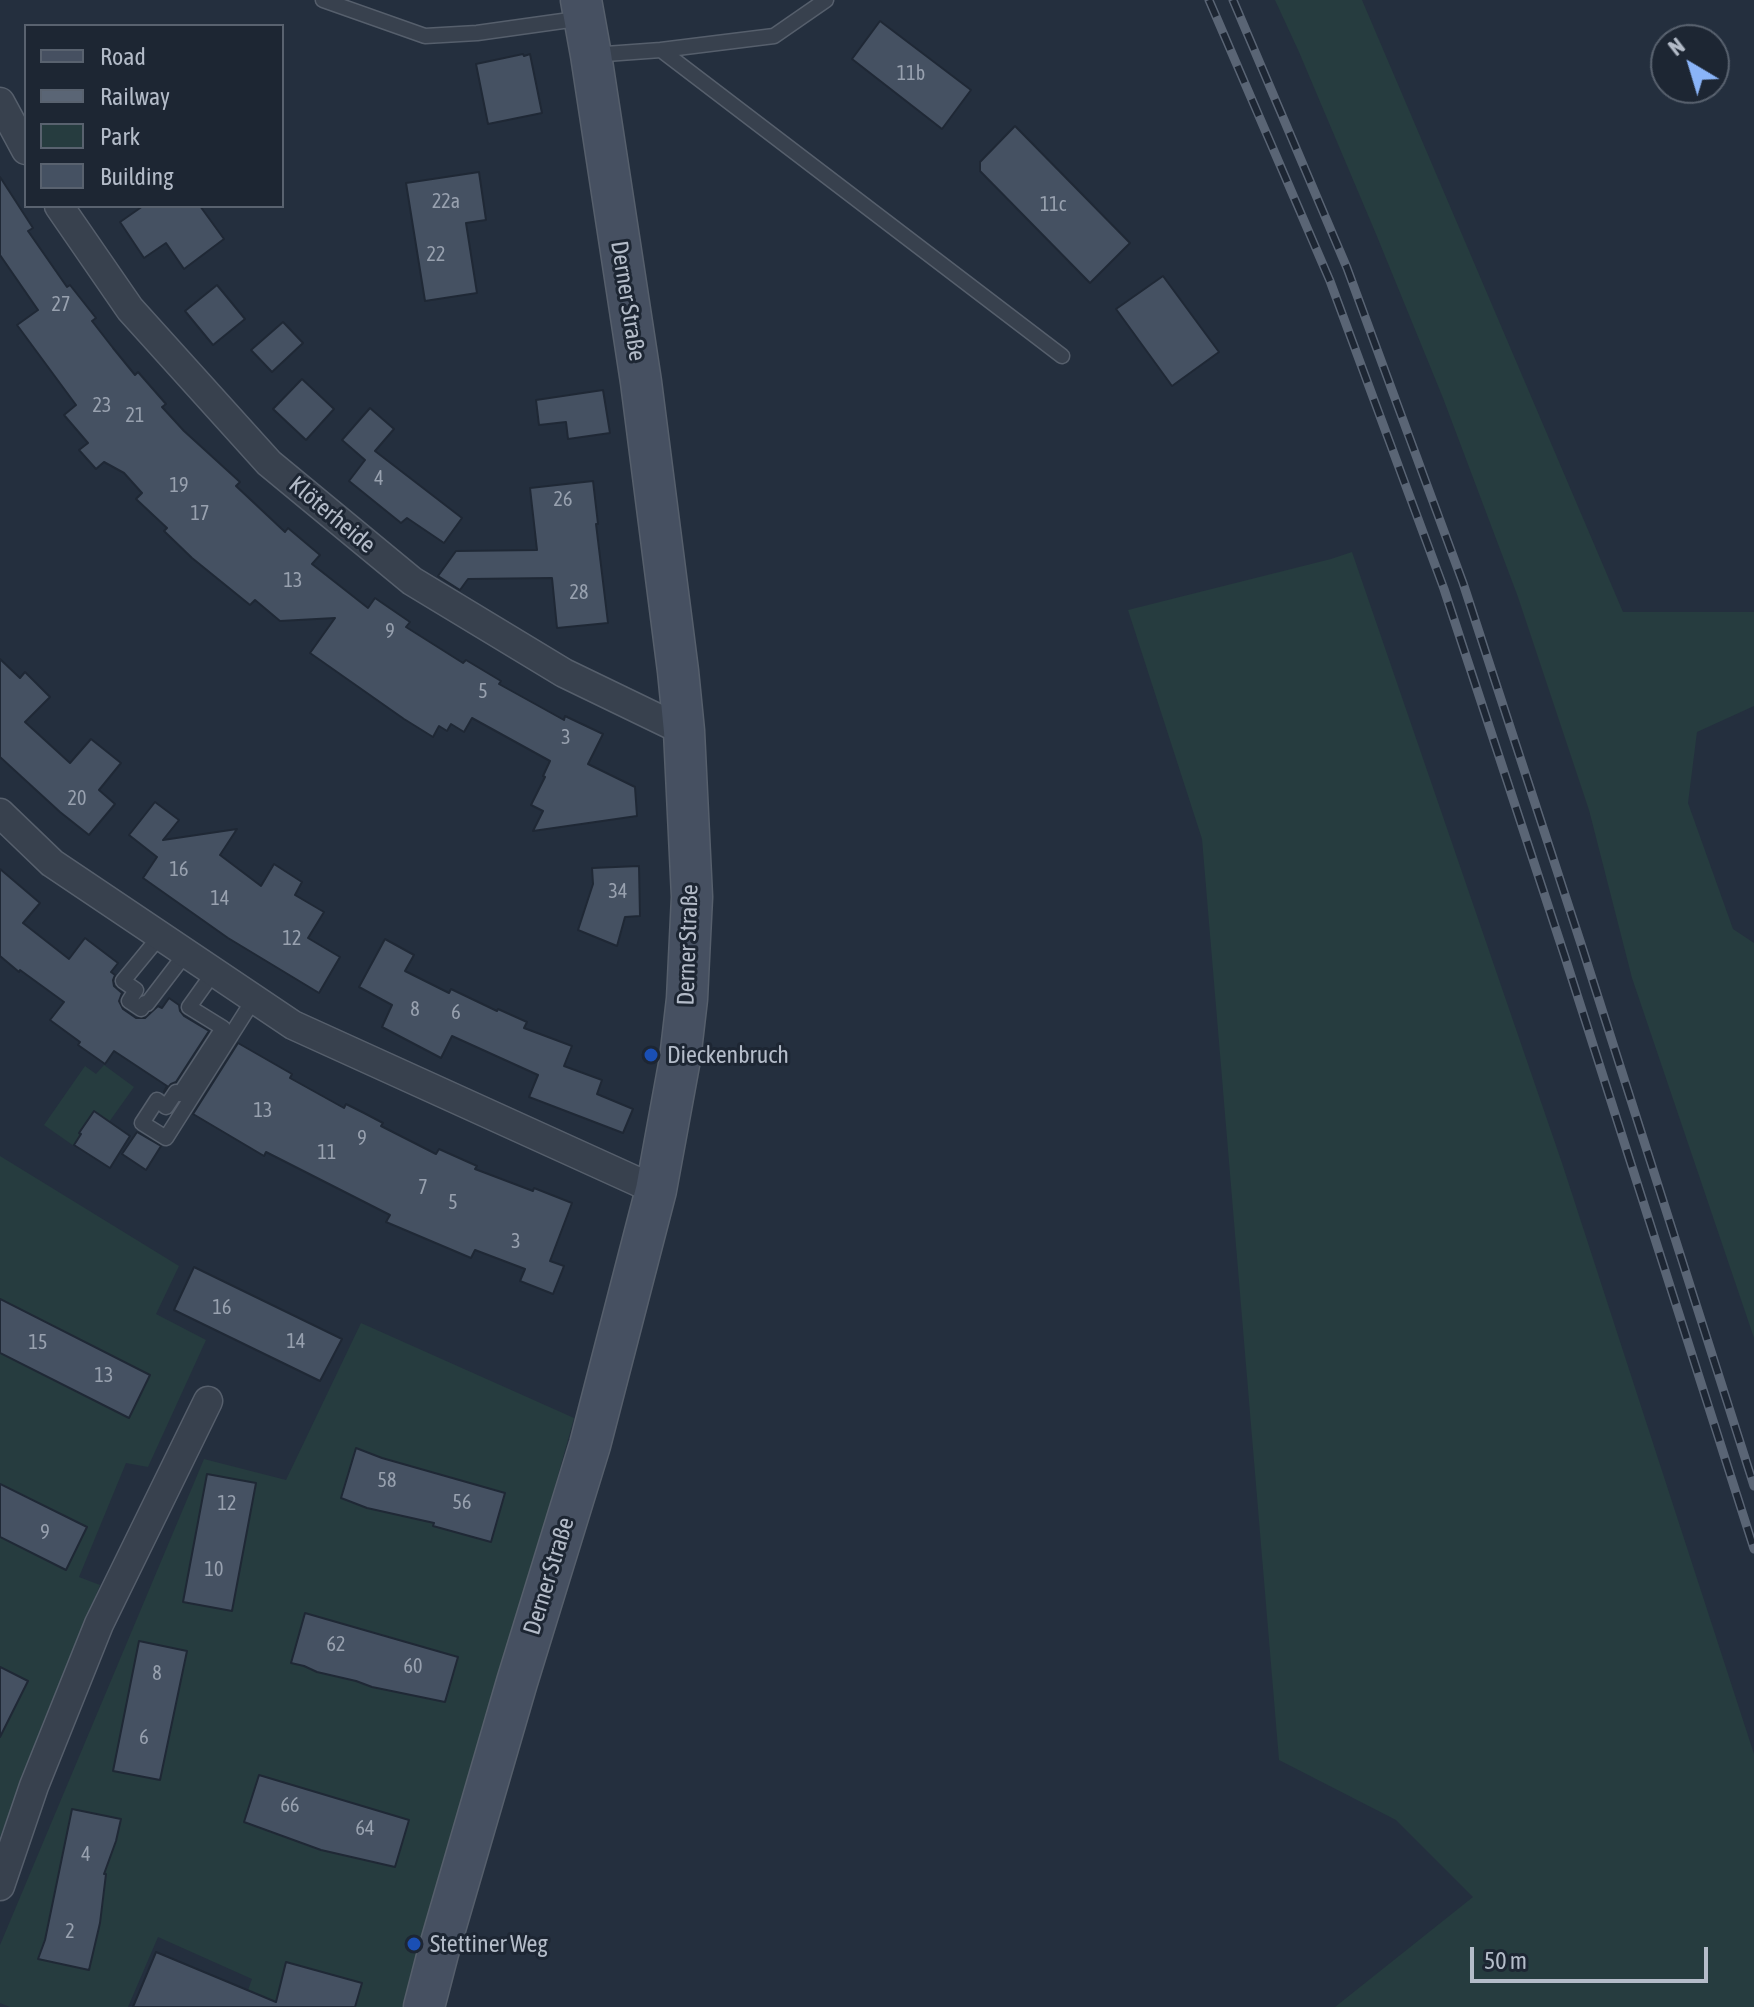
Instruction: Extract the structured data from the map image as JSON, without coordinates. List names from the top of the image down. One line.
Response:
{"streets":{"street":["Derner Straße","Klöterheide"]},"crossings":[["Derner Straße","Klöterheide"]],"places":["Dieckenbruch","Stettiner Weg"],"house_numbers":["11b","22a","11c","22","27","23","21","4","19","26","17","13","28","9","5","3","20","16","34","14","12","8","6","13","9","11","7","5","3","16","14","15","13","58","56","12","9","10","62","60","8","6","66","64","4","2"],"legend":["Road","Railway","Park","Building"],"scale_bar":"50 m","north":"top left"}
